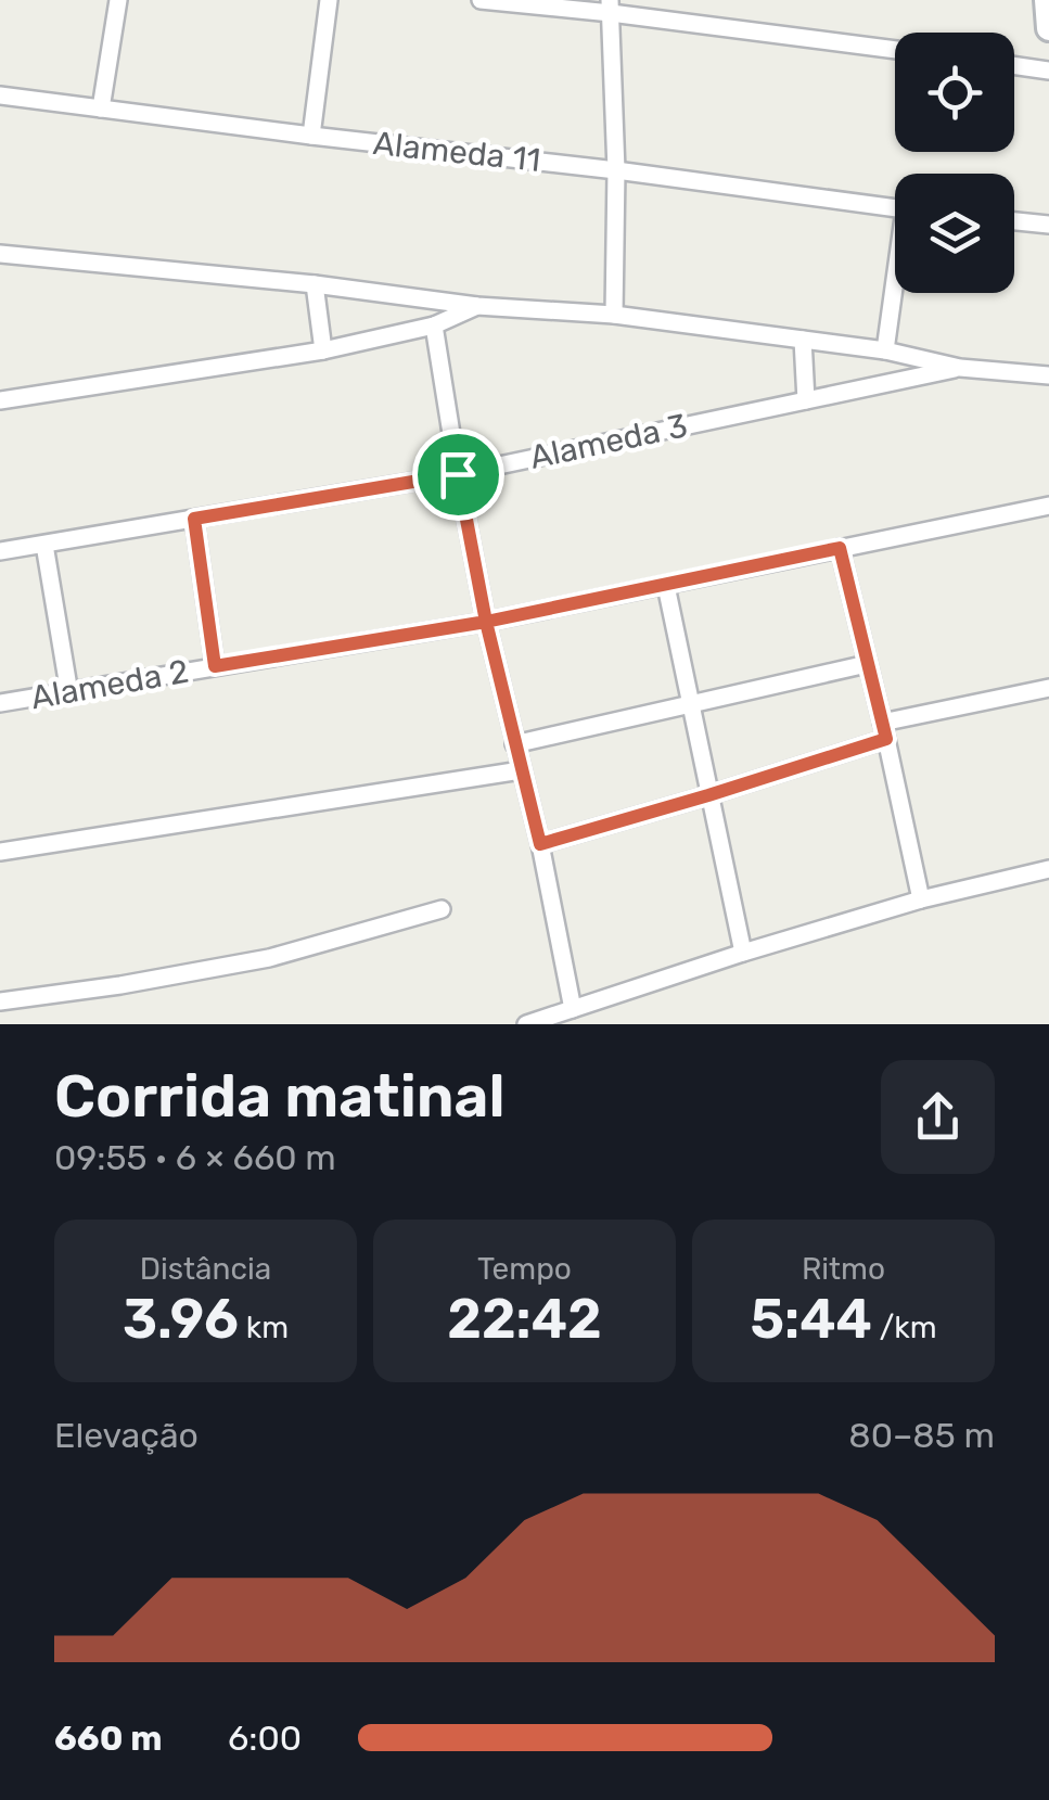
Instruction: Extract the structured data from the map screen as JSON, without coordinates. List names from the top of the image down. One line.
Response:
{"streets":{"street":["Alameda 11","Alameda 3","Alameda 2"]},"page":{"heading":["Corrida matinal","09:55 · 6 × 660 m"],"stats":[["Distância","3.96 km"],["Tempo","22:42"],["Ritmo","5:44 /km"]],"chart":["Elevação","80–85 m"],"list":[{"name":"660 m","note":"6:00"}]}}
